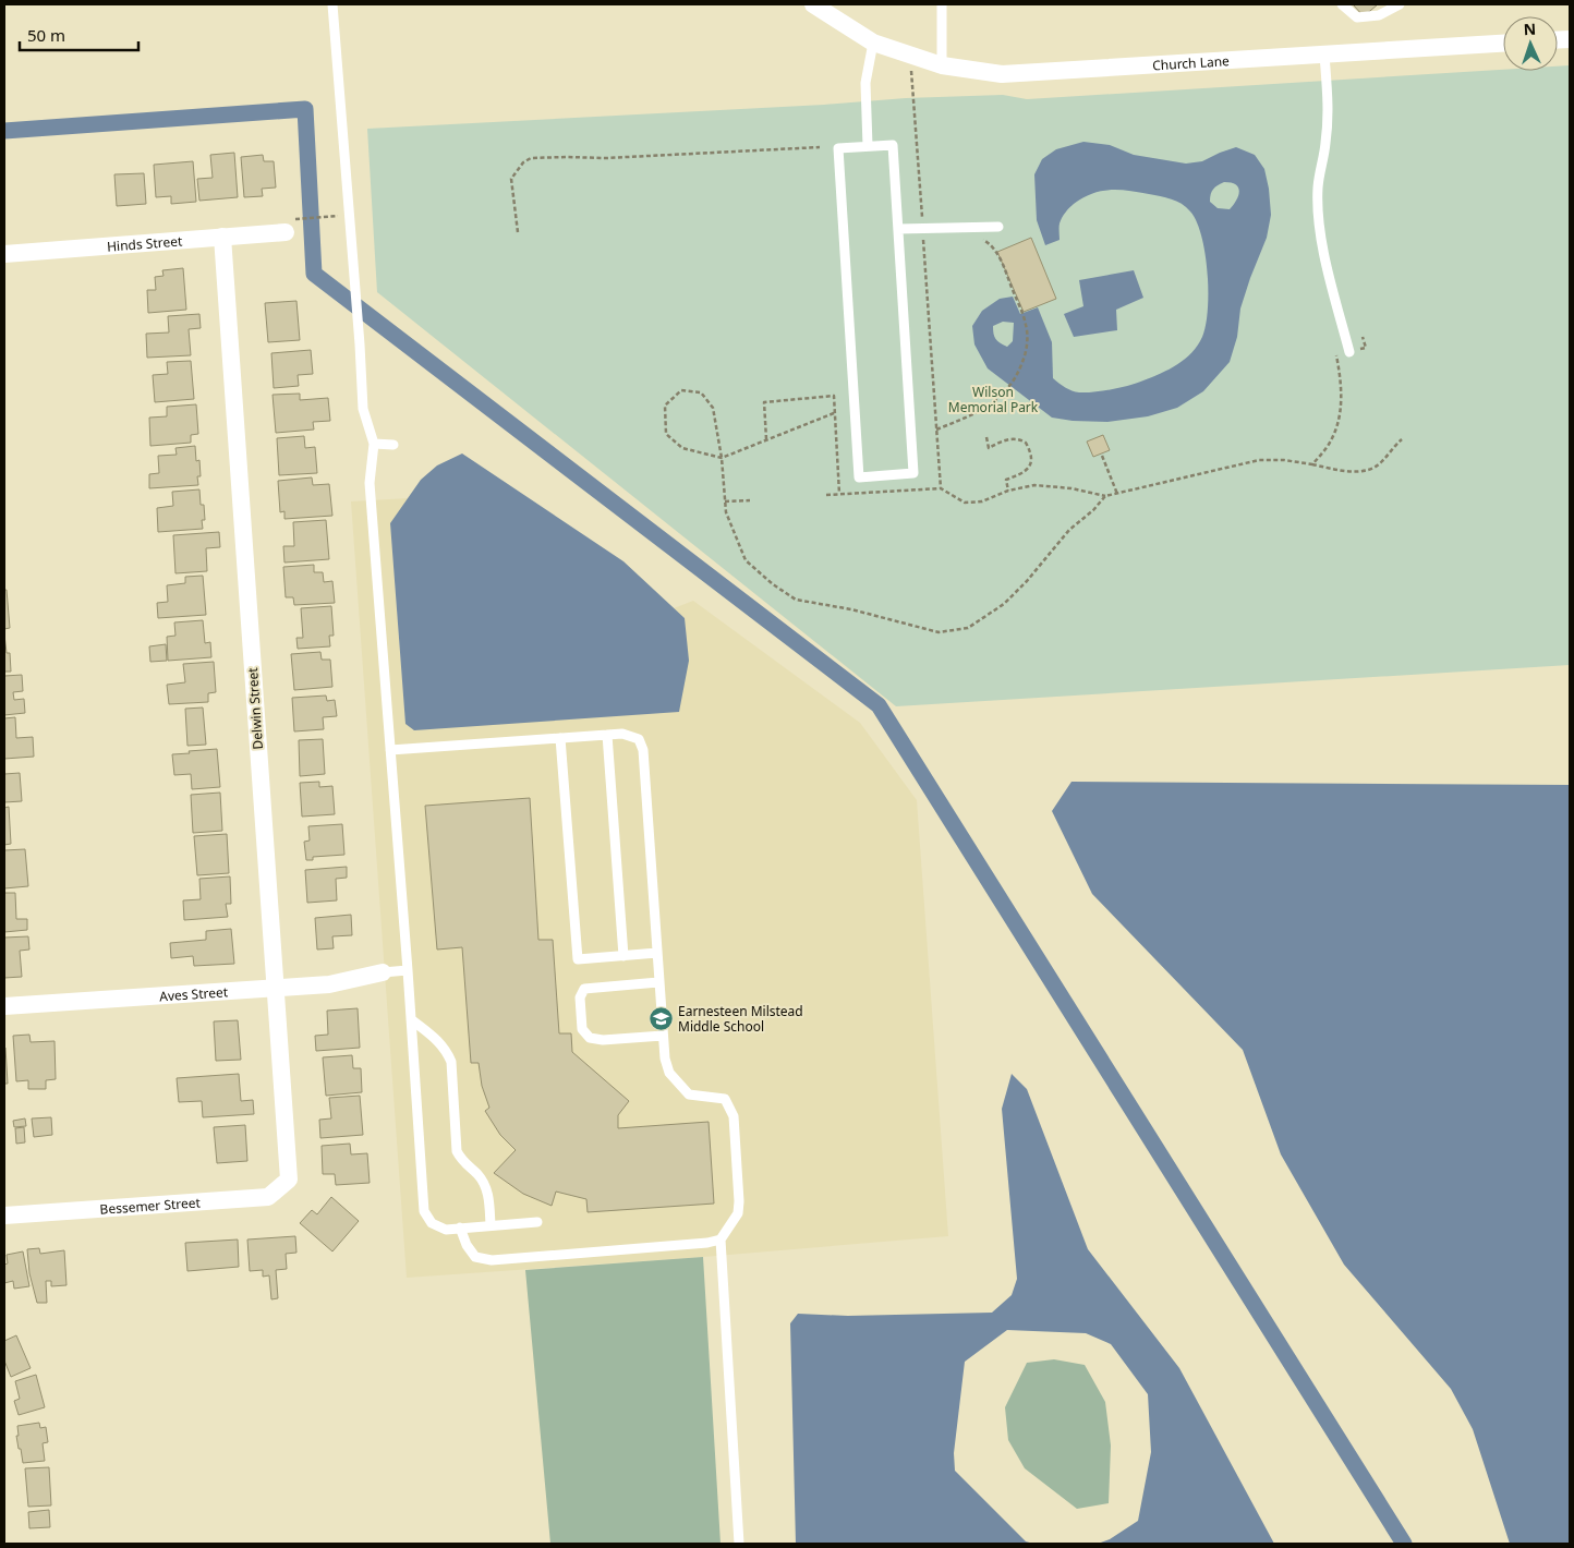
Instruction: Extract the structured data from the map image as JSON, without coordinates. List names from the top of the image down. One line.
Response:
{"streets":{"street":["Church Lane","Hinds Street","Delwin Street","Aves Street","Bessemer Street"]},"crossings":[["Hinds Street","Delwin Street"],["Delwin Street","Aves Street"],["Delwin Street","Bessemer Street"]],"parks":["Wilson Memorial Park"],"places":{"school or university":["Earnesteen Milstead Middle School"]},"scale_bar":"50 m","north":"top"}
